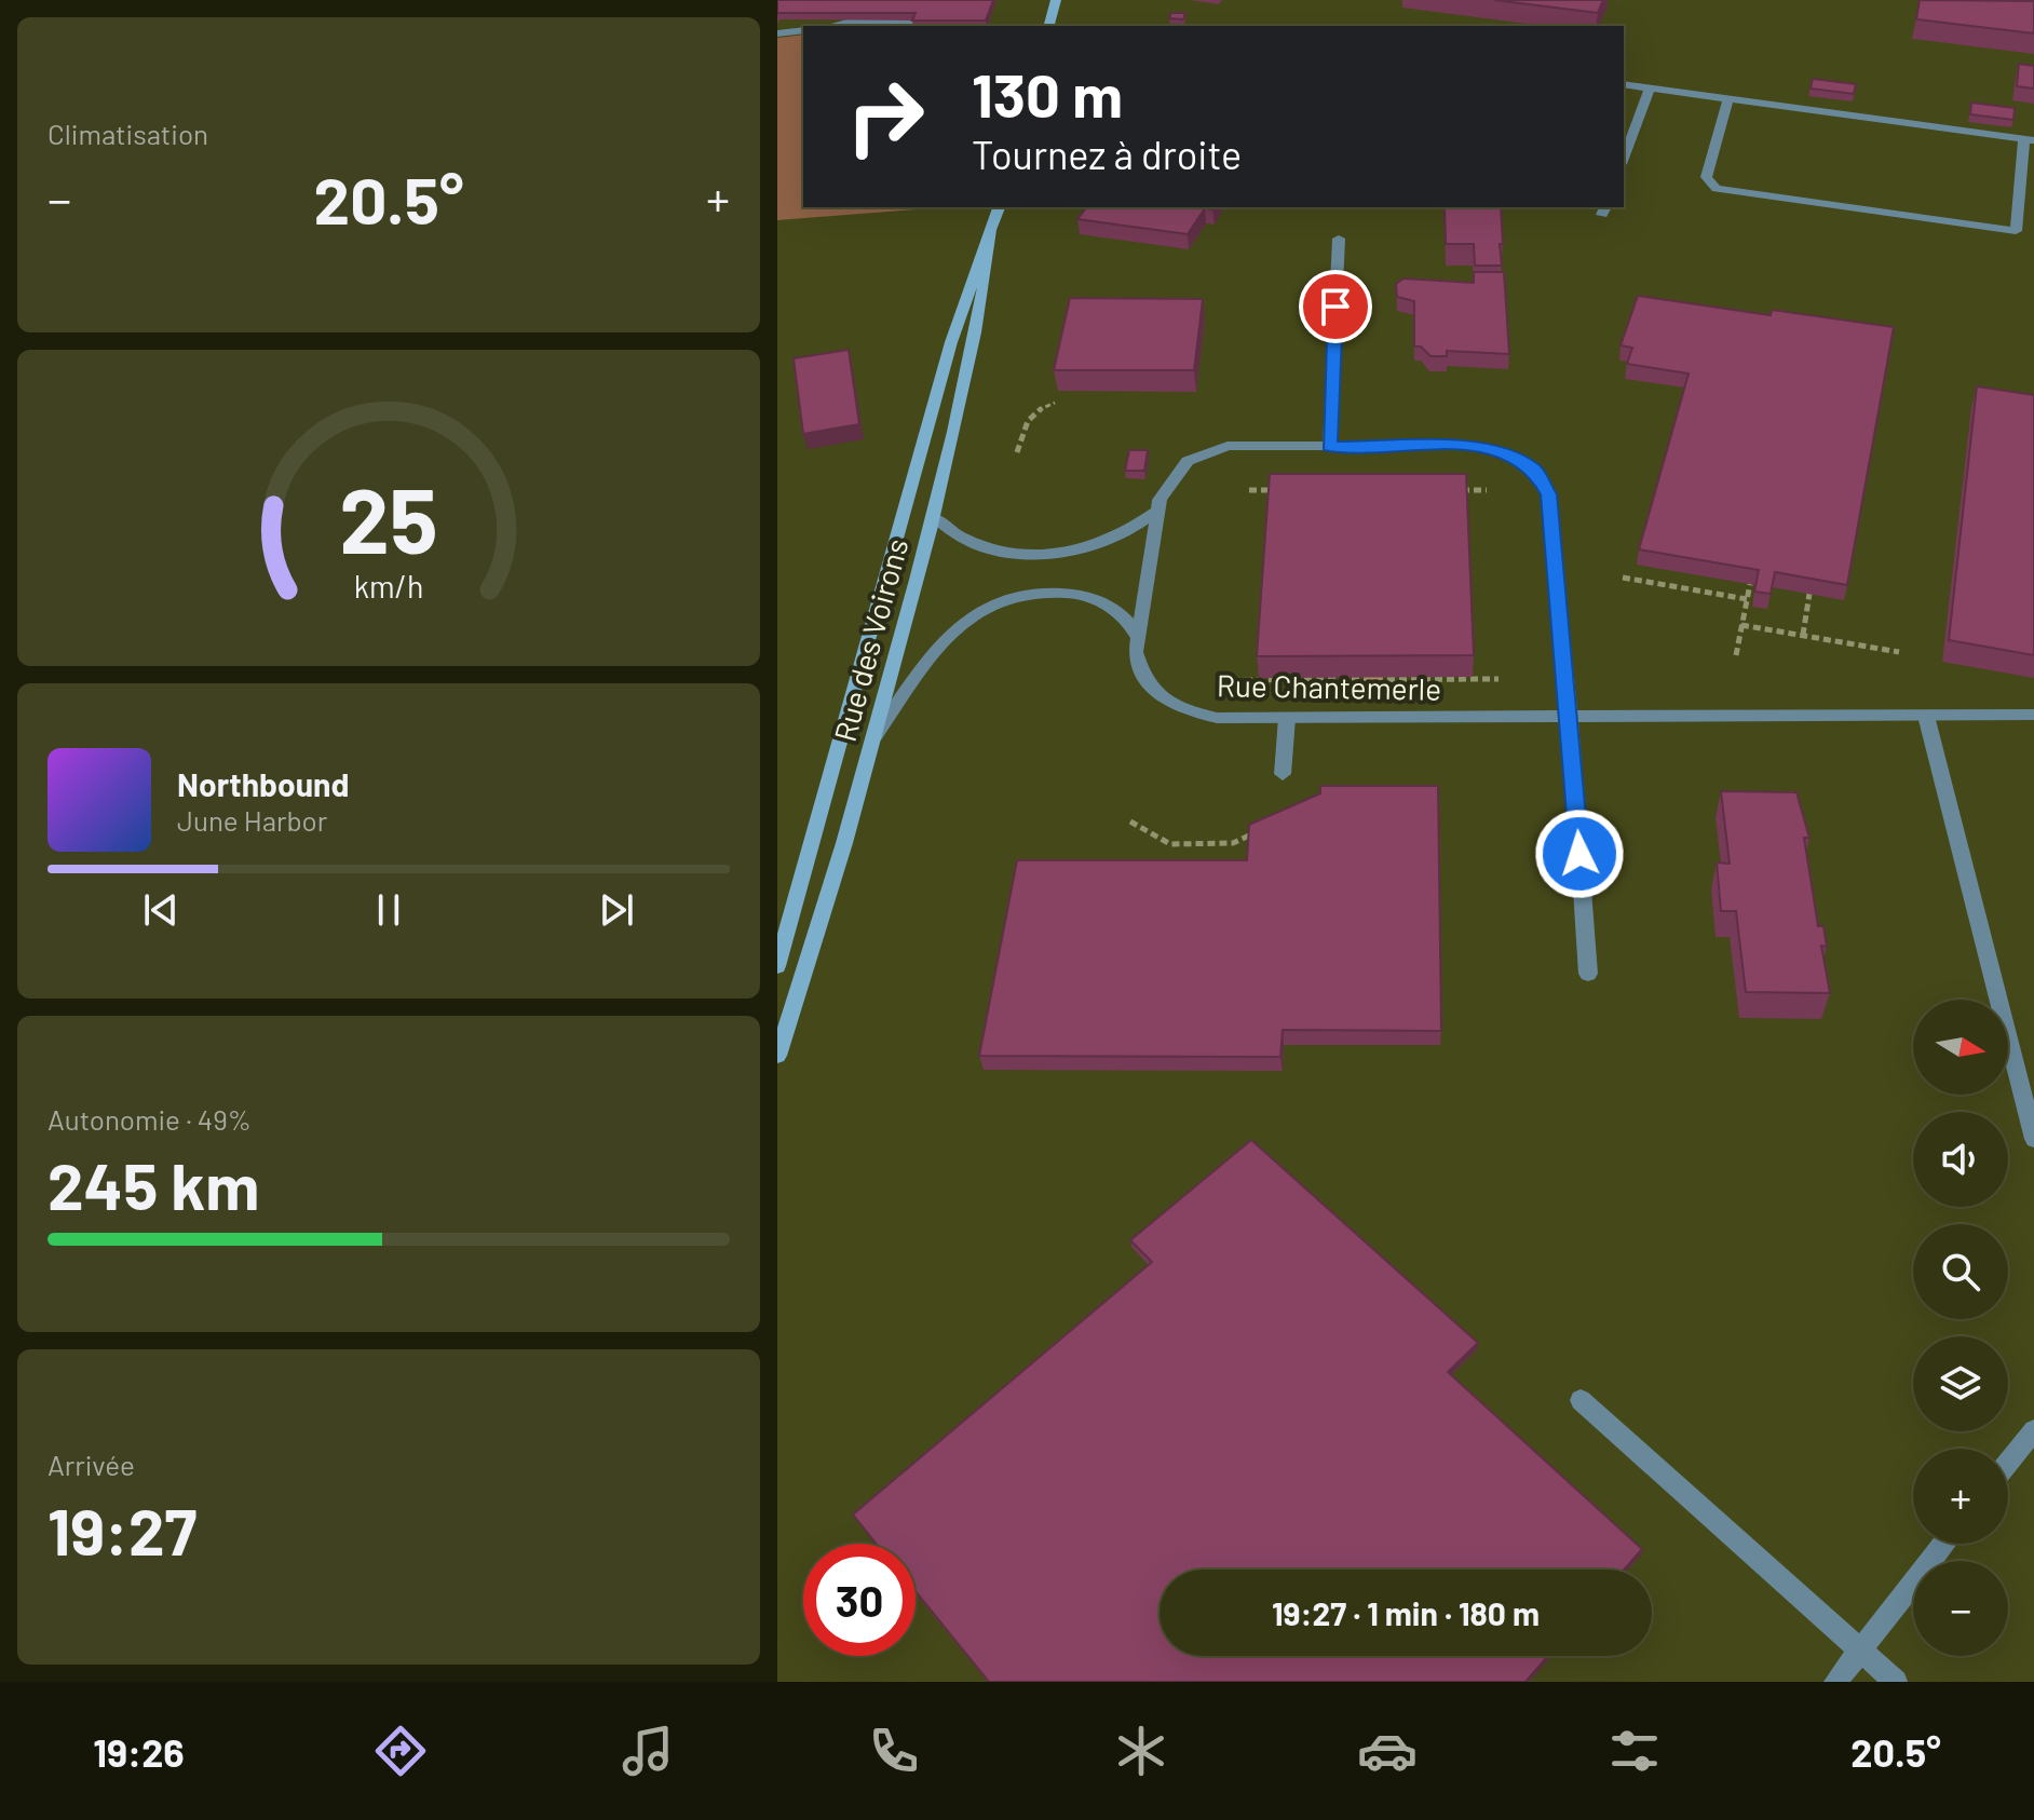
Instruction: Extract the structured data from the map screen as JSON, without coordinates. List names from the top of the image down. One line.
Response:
{"streets":{"street":["Rue des Voirons","Rue Chantemerle"]},"crossings":[["Rue des Voirons","Rue Chantemerle"]],"north":"right","page":{"tile":["Climatisation",["Autonomie · 49%","245 km"],["Arrivée","19:27"]],"turn":["130 m","Tournez à droite"],"heat":["−","20.5°","+"],"song":["Northbound","June Harbor"],"map_buttons":["+","−"],"limit":"30","trip":"19:27 · 1 min · 180 m","tabs":["19:26","20.5°"],"gauge":["25","km/h"]}}
